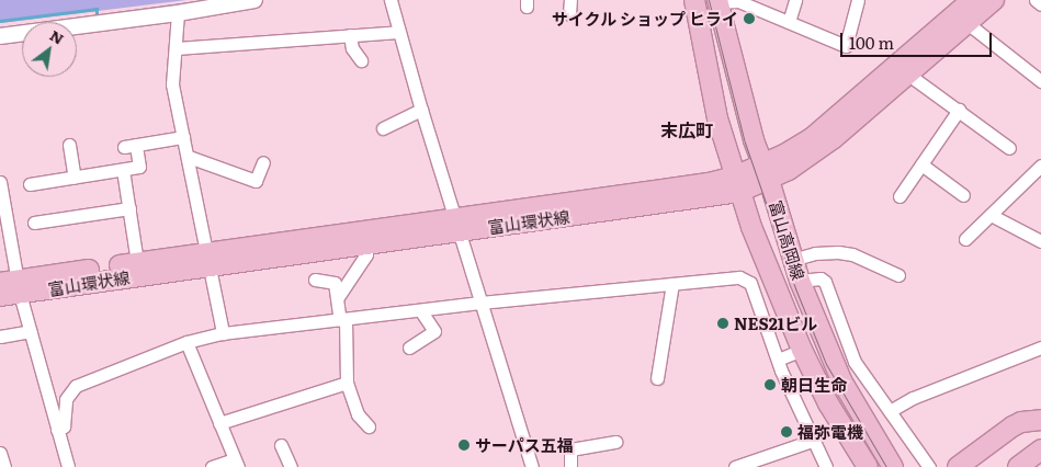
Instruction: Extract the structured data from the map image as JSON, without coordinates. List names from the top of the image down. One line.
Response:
{"streets":{"main road":["富山環状線","富山高岡線"]},"crossings":[["富山環状線","富山高岡線"]],"districts":["末広町"],"places":["サイクル ショップ ヒライ","NES21ビル","朝日生命","福弥電機","サーパス五福"],"scale_bar":"100 m","north":"top right"}
